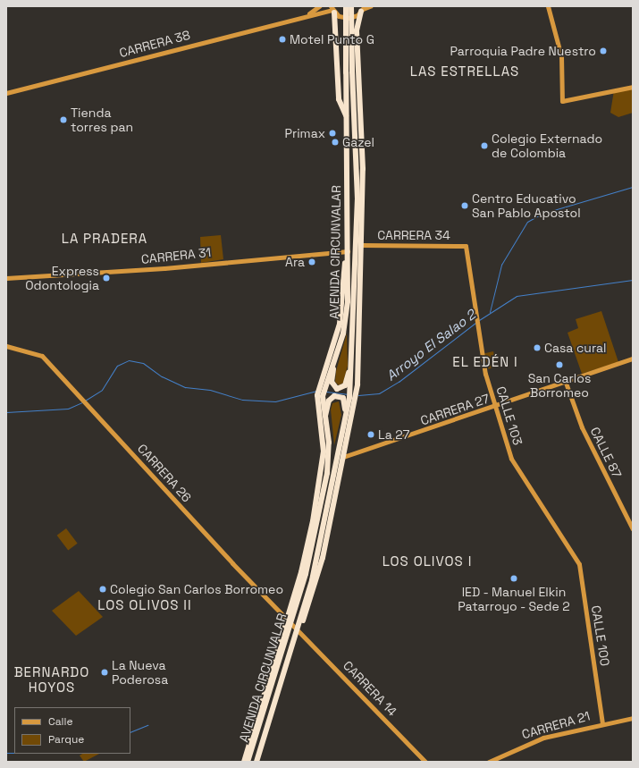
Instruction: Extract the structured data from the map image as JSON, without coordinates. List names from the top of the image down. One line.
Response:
{"streets":{"highway":["AVENIDA CIRCUNVALAR"],"street":["CARRERA 38","CARRERA 34","CARRERA 31","CARRERA 27","CALLE 103","CALLE 87","CARRERA 26","CALLE 100","CARRERA 14","CARRERA 21"]},"crossings":[["CARRERA 34","CALLE 103"],["AVENIDA CIRCUNVALAR","CARRERA 31"],["AVENIDA CIRCUNVALAR","CARRERA 26"],["AVENIDA CIRCUNVALAR","CARRERA 14"],["CARRERA 27","CALLE 103"],["CARRERA 27","CALLE 87"],["CALLE 103","CALLE 100"],["CARRERA 26","CARRERA 14"],["CALLE 100","CARRERA 21"]],"districts":["LAS ESTRELLAS","LA PRADERA","EL EDÉN I","LOS OLIVOS I","LOS OLIVOS II","BERNARDO HOYOS"],"water":["Arroyo El Salao 2"],"places":["Motel Punto G","Parroquia Padre Nuestro","Tienda torres pan","Primax","Gazel","Colegio Externado de Colombia","Centro Educativo San Pablo Apostol","Ara","Express Odontologia","Casa cural","San Carlos Borromeo","La 27","IED - Manuel Elkin Patarroyo - Sede 2","Colegio San Carlos Borromeo","La Nueva Poderosa"],"legend":["Calle","Parque"]}
